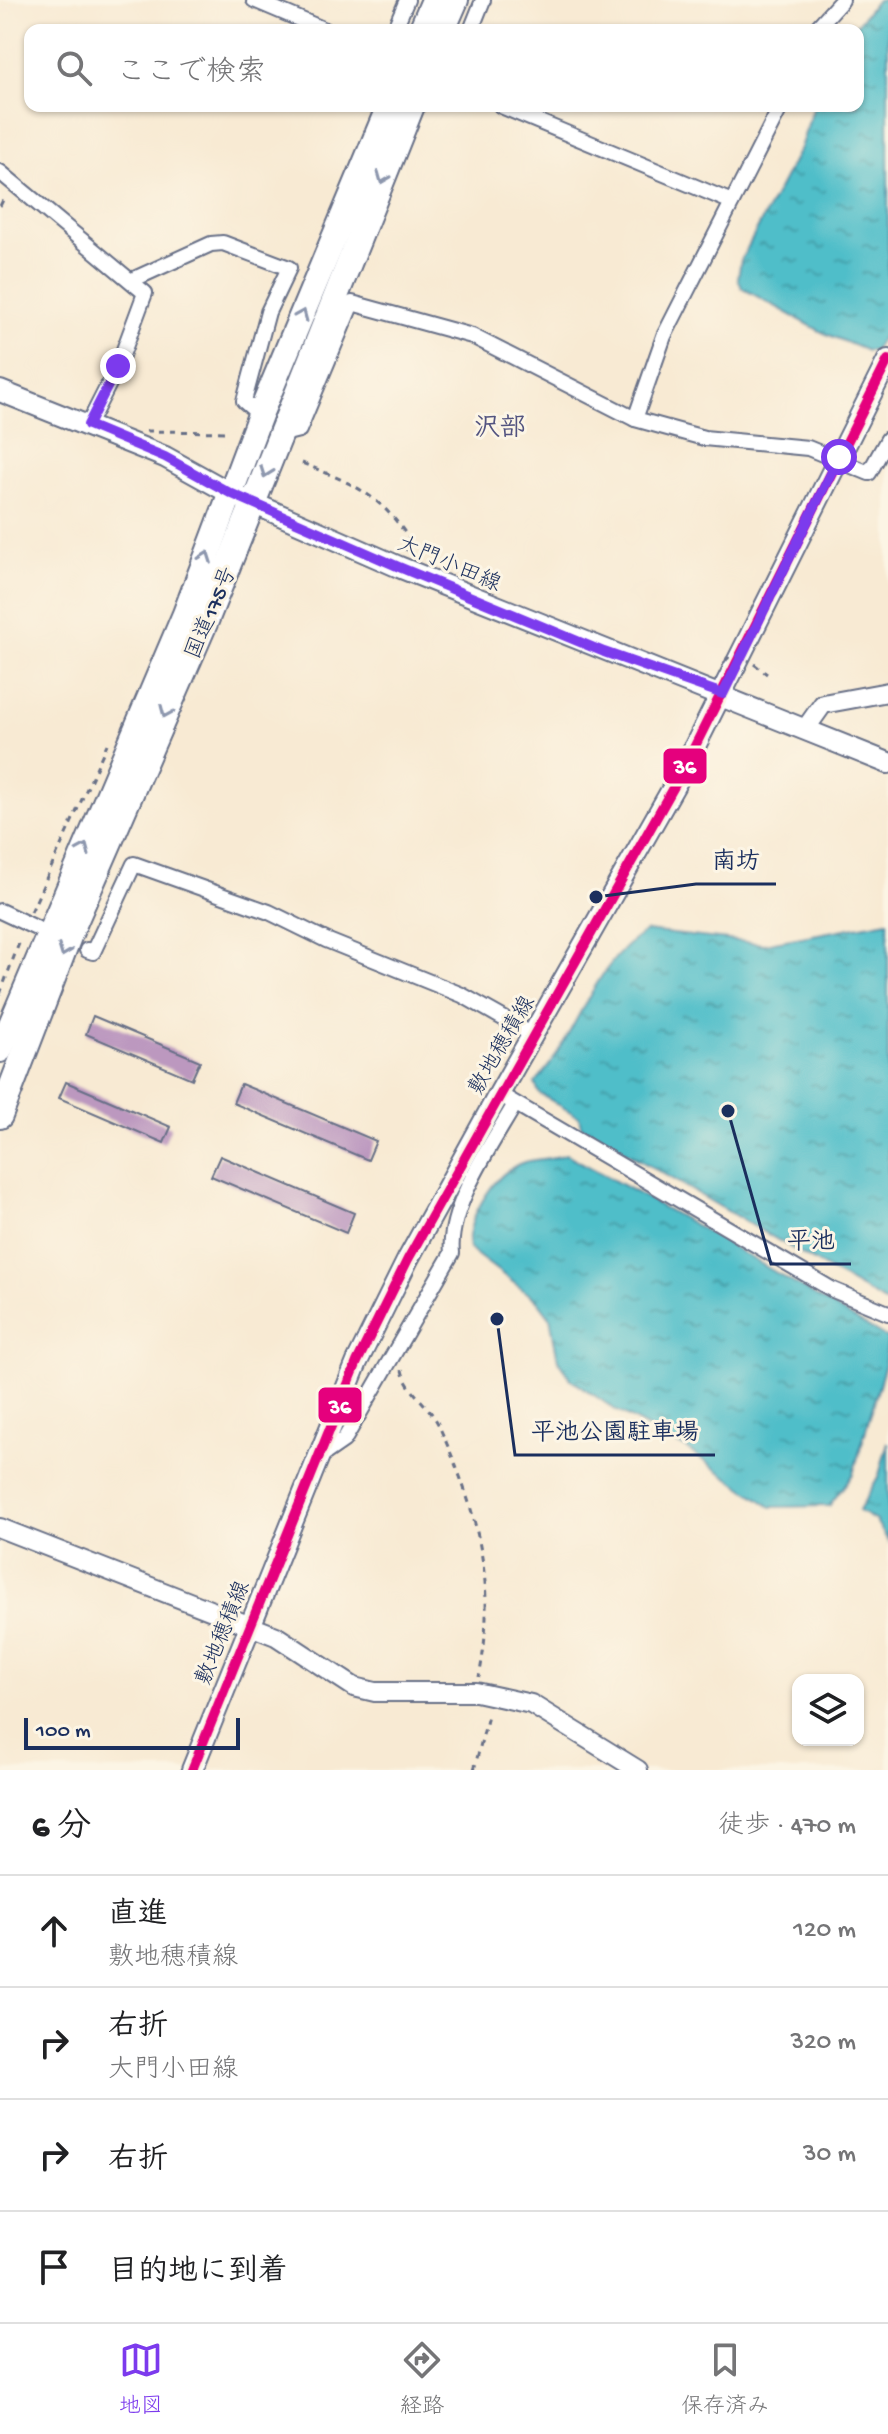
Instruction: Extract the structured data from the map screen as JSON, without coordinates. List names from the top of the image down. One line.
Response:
{"streets":{"highway":["国道175号"],"main road":["大門小田線","敷地穂積線"]},"crossings":[["大門小田線","国道175号"],["大門小田線","敷地穂積線"]],"districts":["沢部"],"places":["南坊","平池","平池公園駐車場"],"lines":["transit line 36"],"scale_bar":"100 m","page":{"search":"ここで検索","scale":"100 m","heading":["6 分","徒歩 · 470 m"],"list":[["直進","敷地穂積線","120 m"],["右折","大門小田線","320 m"],["右折","30 m"],"目的地に到着"],"nav":["地図","経路","保存済み"]}}
